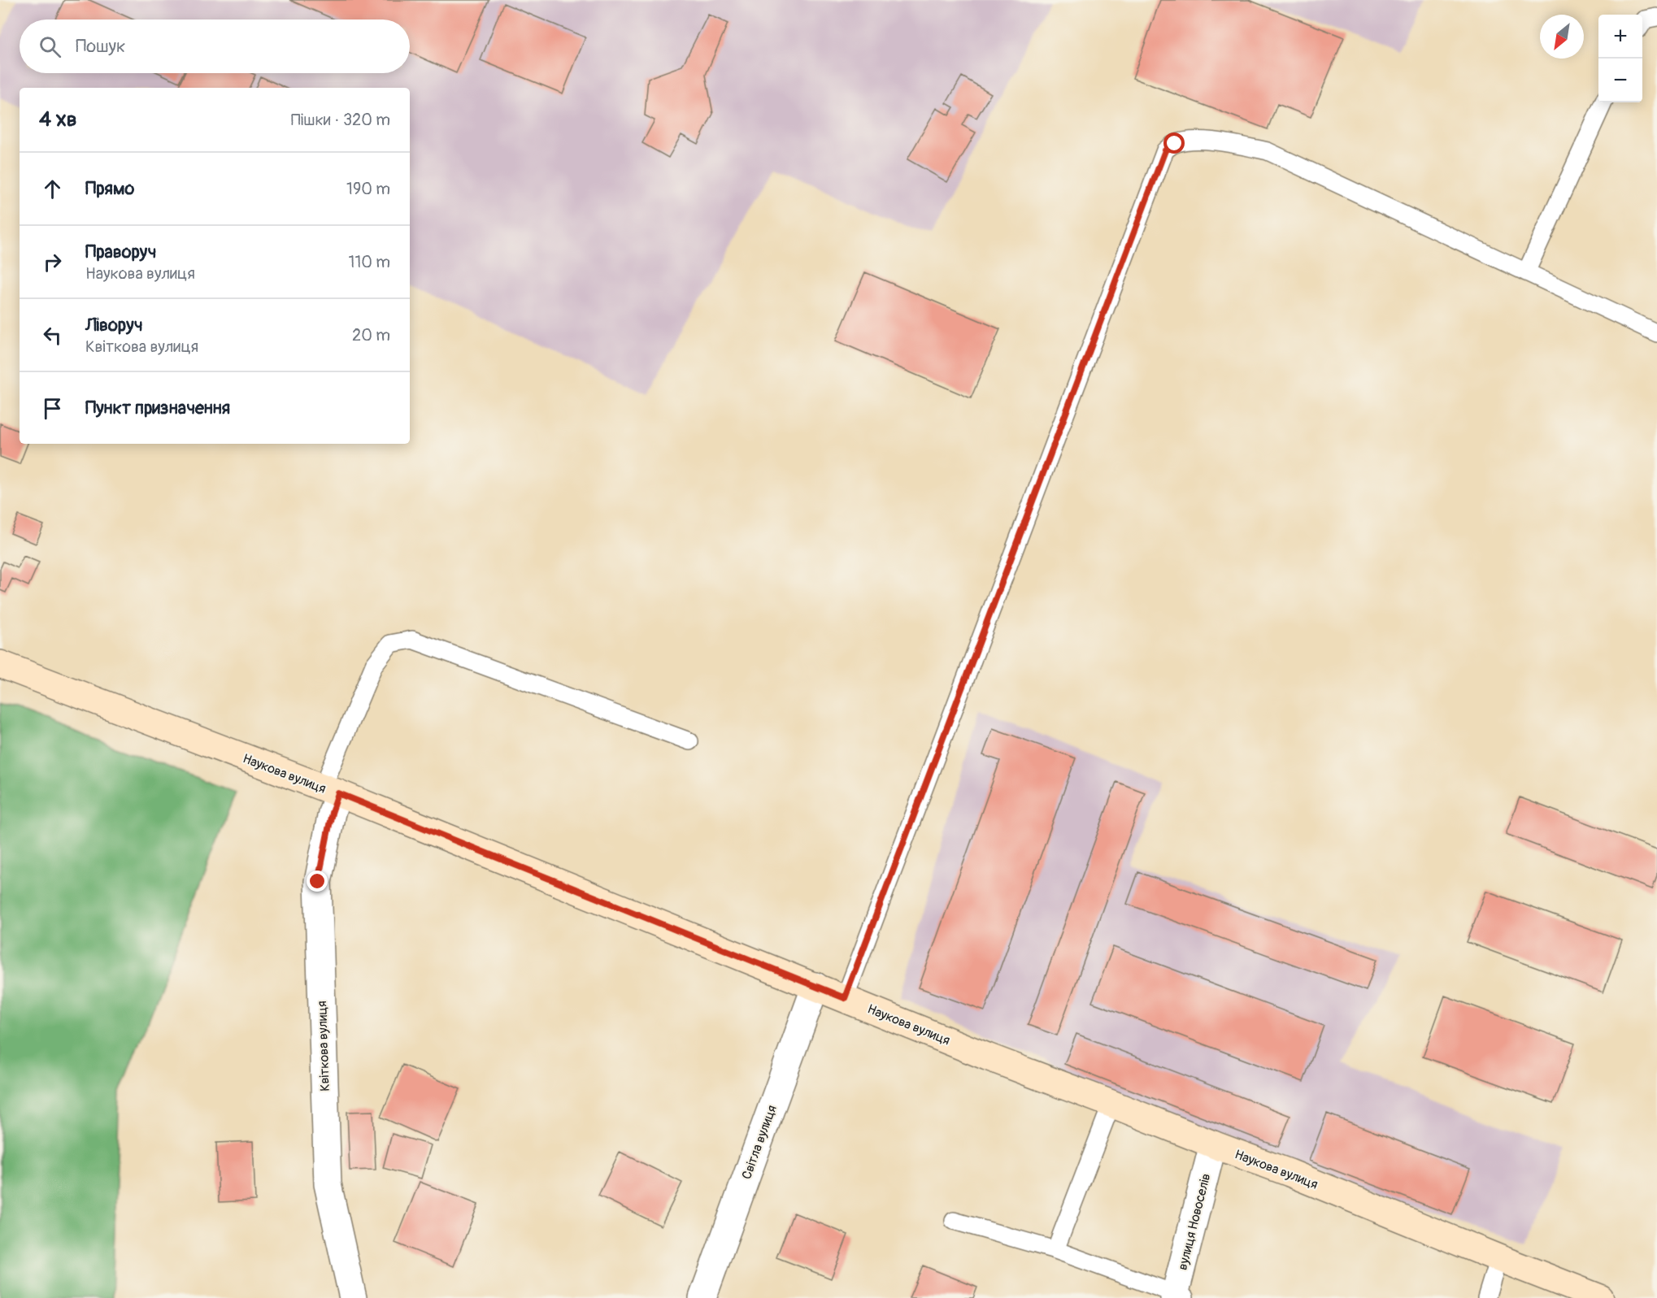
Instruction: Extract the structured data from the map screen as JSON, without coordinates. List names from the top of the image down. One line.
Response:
{"streets":{"street":["Наукова вулиця","Квіткова вулиця","Світла вулиця","вулиця Новоселів"]},"crossings":[["Наукова вулиця","Квіткова вулиця"],["Наукова вулиця","Світла вулиця"],["Наукова вулиця","вулиця Новоселів"]],"north":"bottom left","page":{"map_buttons":["+","−"],"search":"Пошук","heading":["4 хв","Пішки · 320 m"],"list":[["Прямо","190 m"],["Праворуч","Наукова вулиця","110 m"],["Ліворуч","Квіткова вулиця","20 m"],"Пункт призначення"]}}
